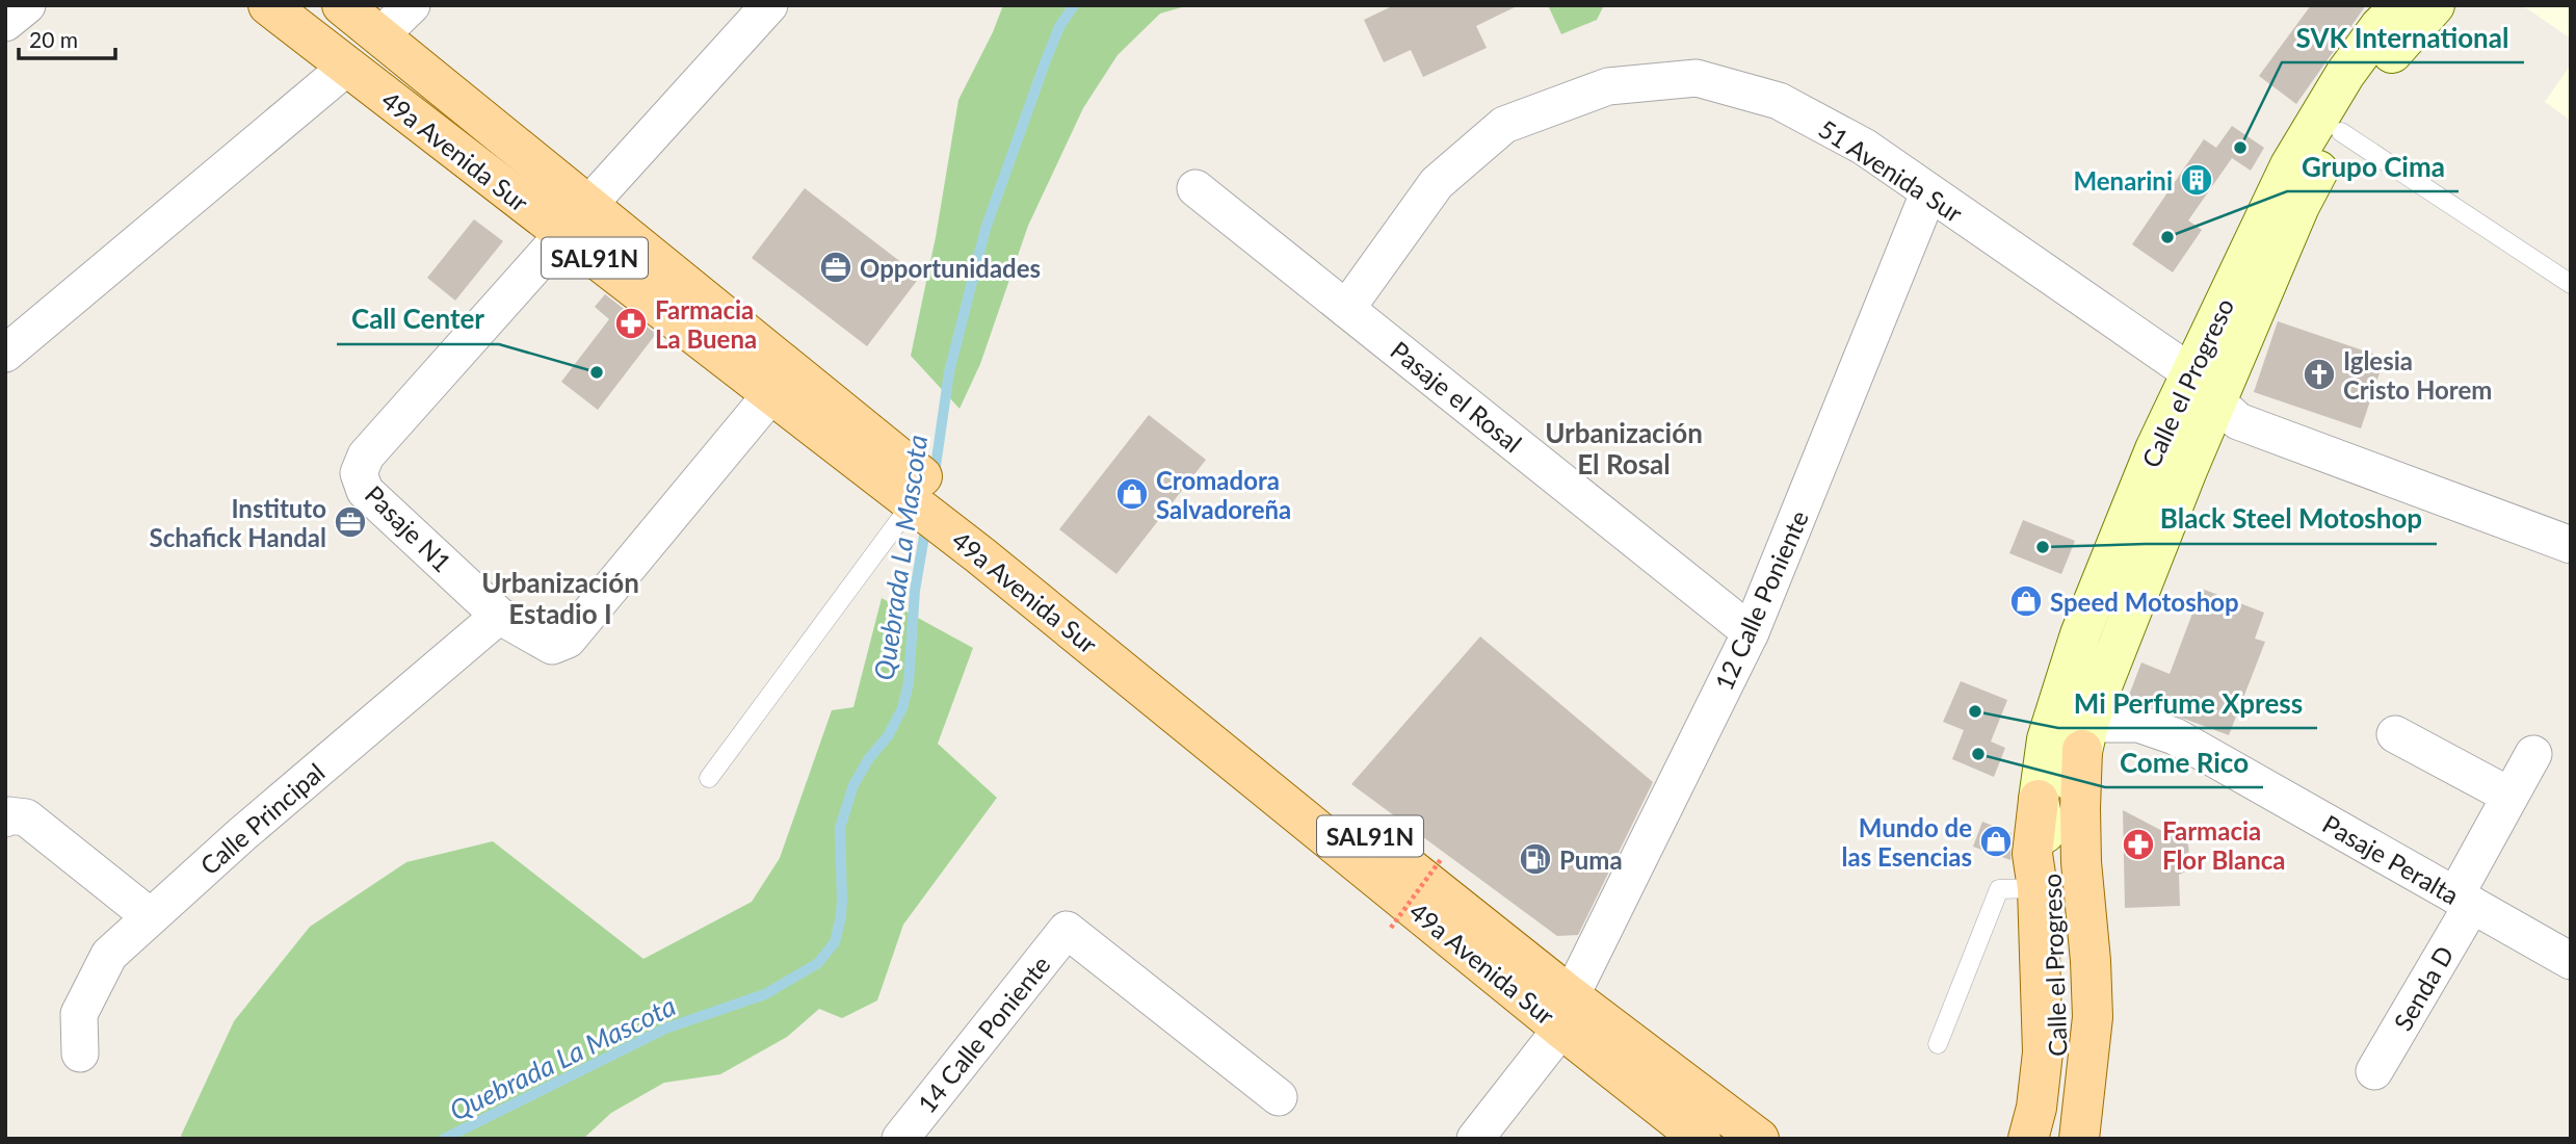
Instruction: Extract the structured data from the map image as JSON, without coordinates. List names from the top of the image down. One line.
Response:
{"streets":{"main road":["49a Avenida Sur","SAL91N"],"street":["51 Avenida Sur","Calle el Progreso","Pasaje el Rosal","Pasaje N1","12 Calle Poniente","Calle Principal","Pasaje Peralta","Senda D","14 Calle Poniente"]},"crossings":[["49a Avenida Sur","Pasaje N1"],["49a Avenida Sur","12 Calle Poniente"],["51 Avenida Sur","Calle el Progreso"],["51 Avenida Sur","Pasaje el Rosal"],["51 Avenida Sur","12 Calle Poniente"],["Calle el Progreso","Pasaje Peralta"],["Pasaje el Rosal","12 Calle Poniente"],["Pasaje N1","Calle Principal"],["Pasaje Peralta","Senda D"]],"districts":["Urbanización El Rosal","Urbanización Estadio I"],"water":["Quebrada La Mascota"],"places":{"other":["SVK International","Grupo Cima","Call Center","Black Steel Motoshop","Mi Perfume Xpress","Come Rico"],"building":["Menarini"],"office":["Opportunidades","Instituto Schafick Handal"],"pharmacy":["Farmacia La Buena","Farmacia Flor Blanca"],"church":["Iglesia Cristo Horem"],"shop":["Cromadora Salvadoreña","Speed Motoshop","Mundo de las Esencias"],"fuel station":["Puma"]},"scale_bar":"20 m"}
